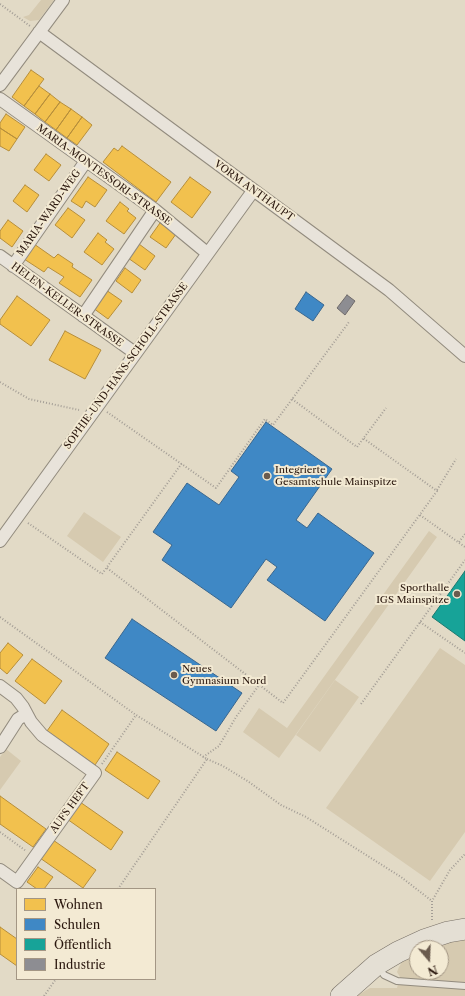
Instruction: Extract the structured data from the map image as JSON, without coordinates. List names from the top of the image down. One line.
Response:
{"streets":{"street":["MARIA-MONTESSORI-STRASSE","VORM ANTHAUPT","MARIA-WARD-WEG","HELEN-KELLER-STRASSE","SOPHIE-UND-HANS-SCHOLL-STRASSE","AUFS HEFT"]},"crossings":[["MARIA-MONTESSORI-STRASSE","MARIA-WARD-WEG"],["MARIA-MONTESSORI-STRASSE","SOPHIE-UND-HANS-SCHOLL-STRASSE"],["VORM ANTHAUPT","SOPHIE-UND-HANS-SCHOLL-STRASSE"],["MARIA-WARD-WEG","HELEN-KELLER-STRASSE"],["HELEN-KELLER-STRASSE","SOPHIE-UND-HANS-SCHOLL-STRASSE"]],"places":["Integrierte Gesamtschule Mainspitze","Sporthalle IGS Mainspitze","Neues Gymnasium Nord"],"legend":["Wohnen","Schulen","Öffentlich","Industrie"],"north":"bottom"}
